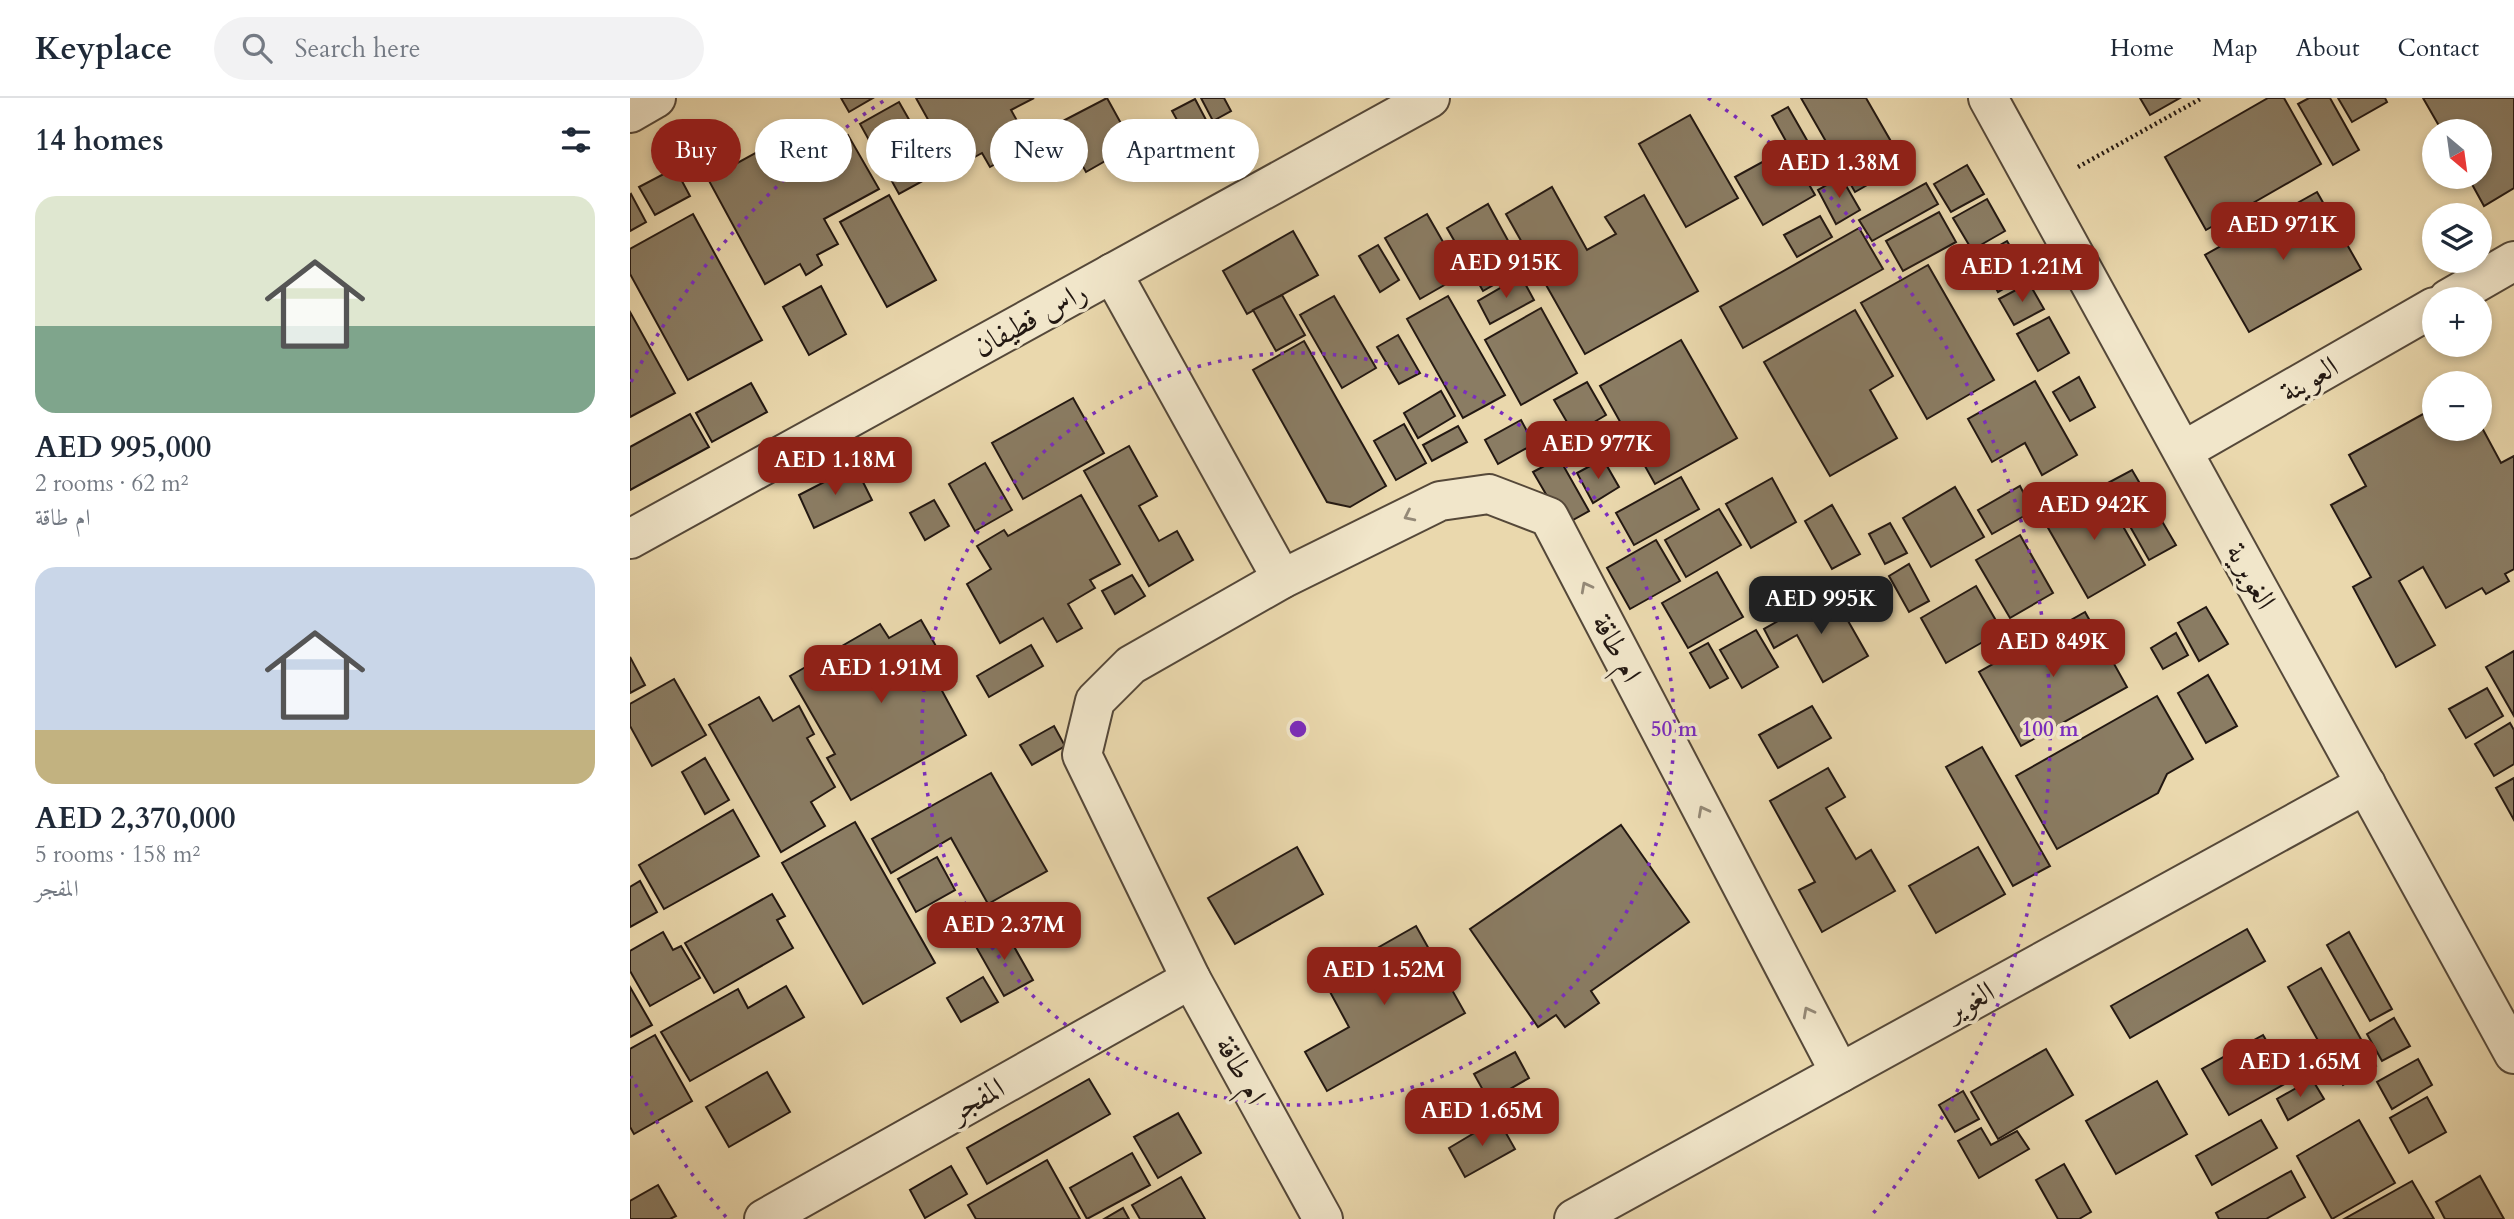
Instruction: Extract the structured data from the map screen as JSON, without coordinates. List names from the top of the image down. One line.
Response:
{"streets":{"street":["راس قطيفان","العوينة","الغويرية","ام طاقة","الغوير","المفجر"]},"crossings":[["العوينة","الغويرية"],["الغويرية","الغوير"],["ام طاقة","الغوير"],["ام طاقة","المفجر"]],"one_way":["ام طاقة"],"north":"bottom right","page":{"header":"Keyplace","search":"Search here","nav":["Home","Map","About","Contact"],"heading":"14 homes","map_buttons":["+","−"],"chip":["Buy","Rent","Filters","New","Apartment"],"price":["AED 1.38M","AED 971K","AED 915K","AED 1.21M","AED 977K","AED 1.18M","AED 942K","AED 995K","AED 849K","AED 1.91M","AED 2.37M","AED 1.52M","AED 1.65M","AED 1.65M"],"list":[{"name":"AED 995,000","note":"2 rooms · 62 m² · ام طاقة"},{"name":"AED 2,370,000","note":"5 rooms · 158 m² · المفجر"}]},"rings":["50 m","100 m"]}
